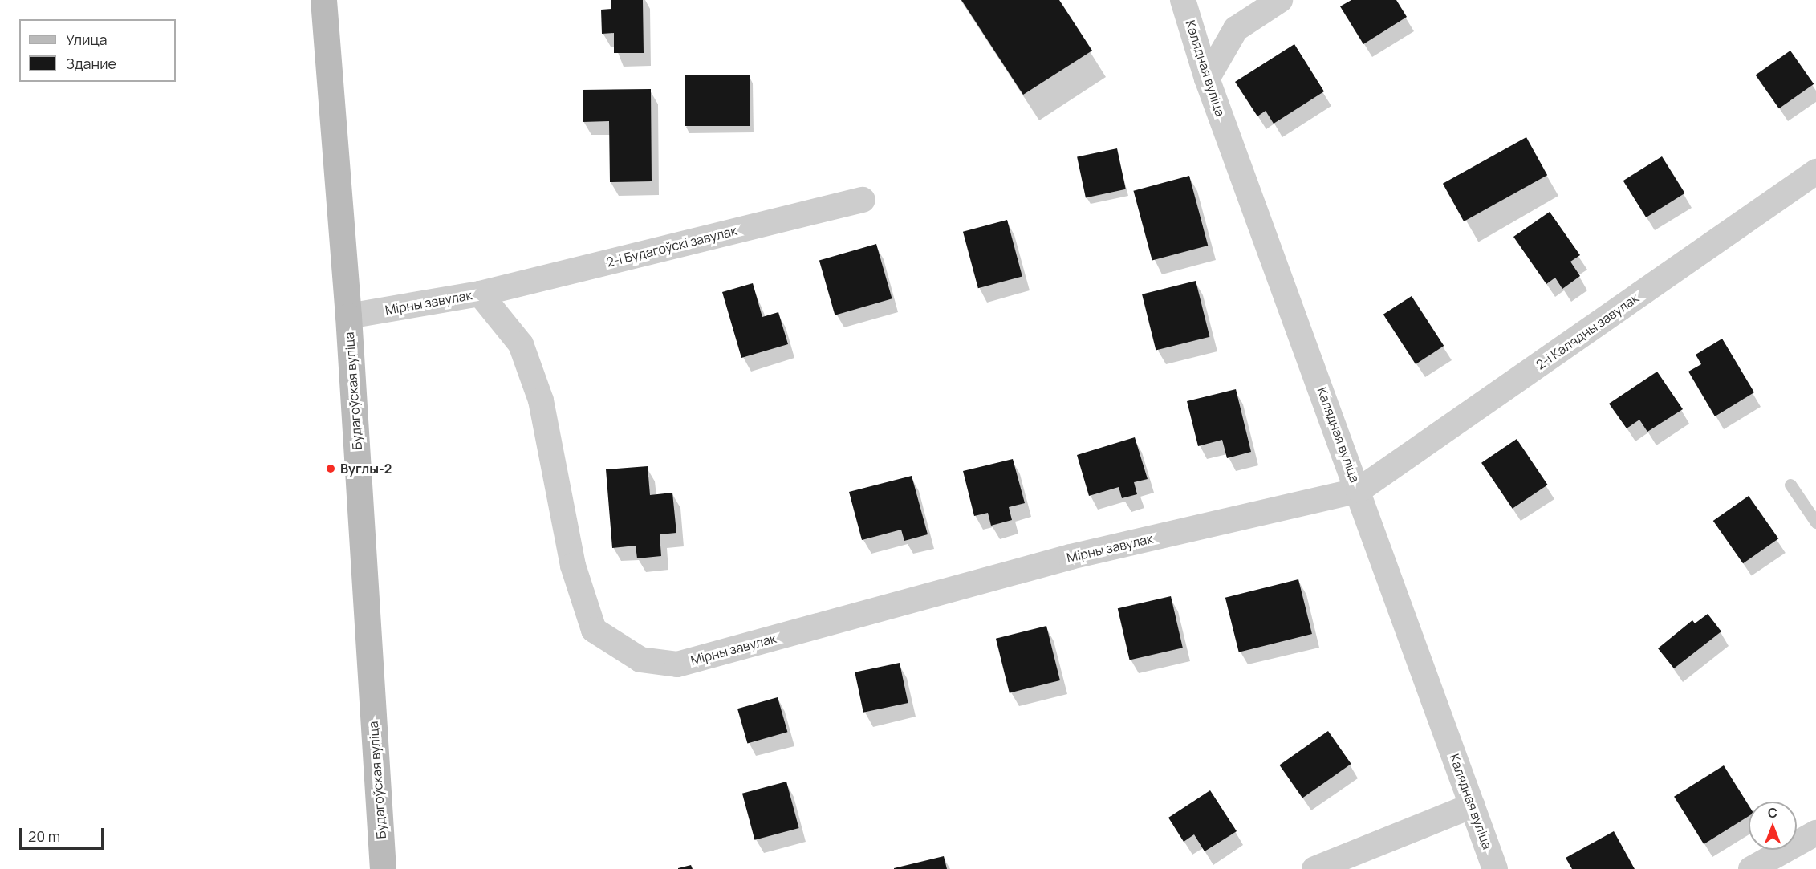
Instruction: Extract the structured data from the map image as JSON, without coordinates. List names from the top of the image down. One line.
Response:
{"streets":{"street":["Калядная вуліца","2-і Будагоўскі завулак","Мірны завулак","2-і Калядны завулак","Будагоўская вуліца"]},"crossings":[["Калядная вуліца","Мірны завулак"],["Калядная вуліца","2-і Калядны завулак"],["2-і Будагоўскі завулак","Мірны завулак"],["Мірны завулак","2-і Калядны завулак"],["Мірны завулак","Будагоўская вуліца"]],"places":["Вуглы-2"],"legend":["Улица","Здание"],"scale_bar":"20 m","north":"top"}
